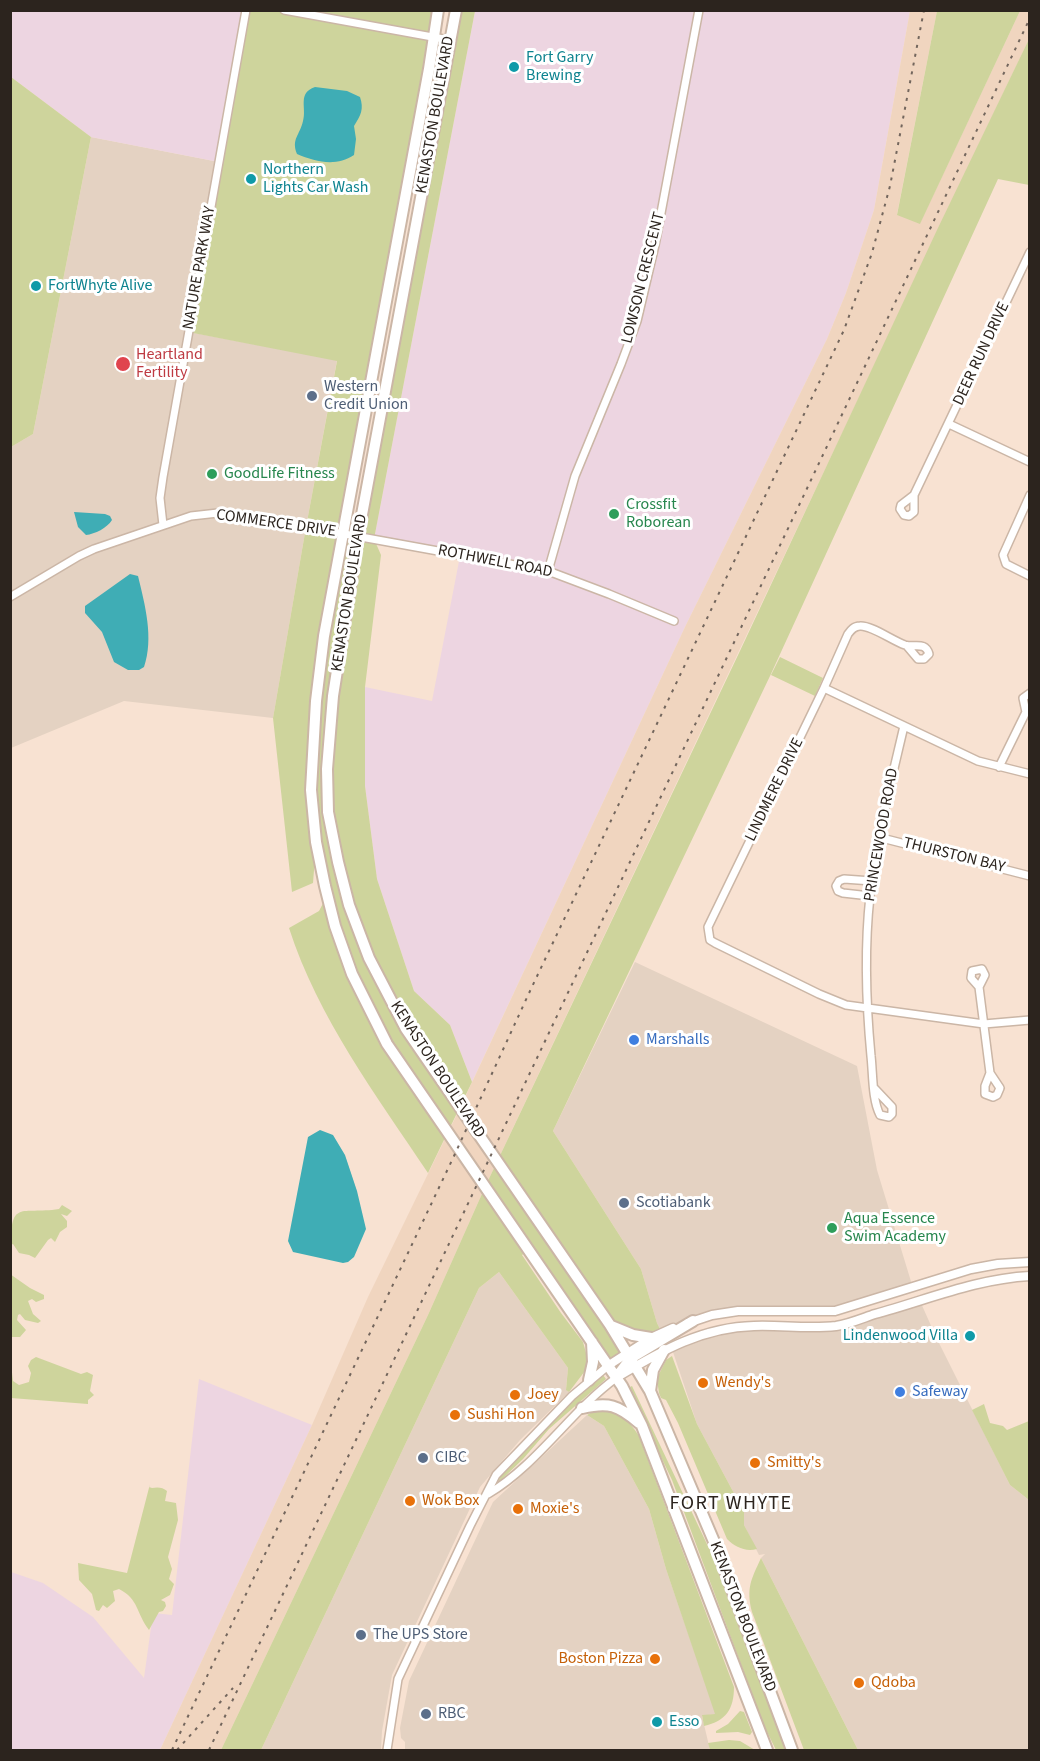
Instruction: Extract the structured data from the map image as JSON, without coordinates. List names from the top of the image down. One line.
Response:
{"streets":{"main road":["KENASTON BOULEVARD"],"street":["NATURE PARK WAY","LOWSON CRESCENT","DEER RUN DRIVE","COMMERCE DRIVE","ROTHWELL ROAD","LINDMERE DRIVE","PRINCEWOOD ROAD","THURSTON BAY"]},"crossings":[["KENASTON BOULEVARD","COMMERCE DRIVE"],["KENASTON BOULEVARD","ROTHWELL ROAD"],["NATURE PARK WAY","COMMERCE DRIVE"],["LOWSON CRESCENT","ROTHWELL ROAD"],["COMMERCE DRIVE","ROTHWELL ROAD"],["LINDMERE DRIVE","PRINCEWOOD ROAD"],["PRINCEWOOD ROAD","THURSTON BAY"]],"districts":["FORT WHYTE"],"places":["Fort Garry Brewing","Northern Lights Car Wash","FortWhyte Alive","Heartland Fertility","Western Credit Union","GoodLife Fitness","Crossfit Roborean","Marshalls","Scotiabank","Aqua Essence Swim Academy","Lindenwood Villa","Wendy's","Safeway","Joey","Sushi Hon","CIBC","Smitty's","Wok Box","Moxie's","The UPS Store","Boston Pizza","Qdoba","RBC","Esso"]}
